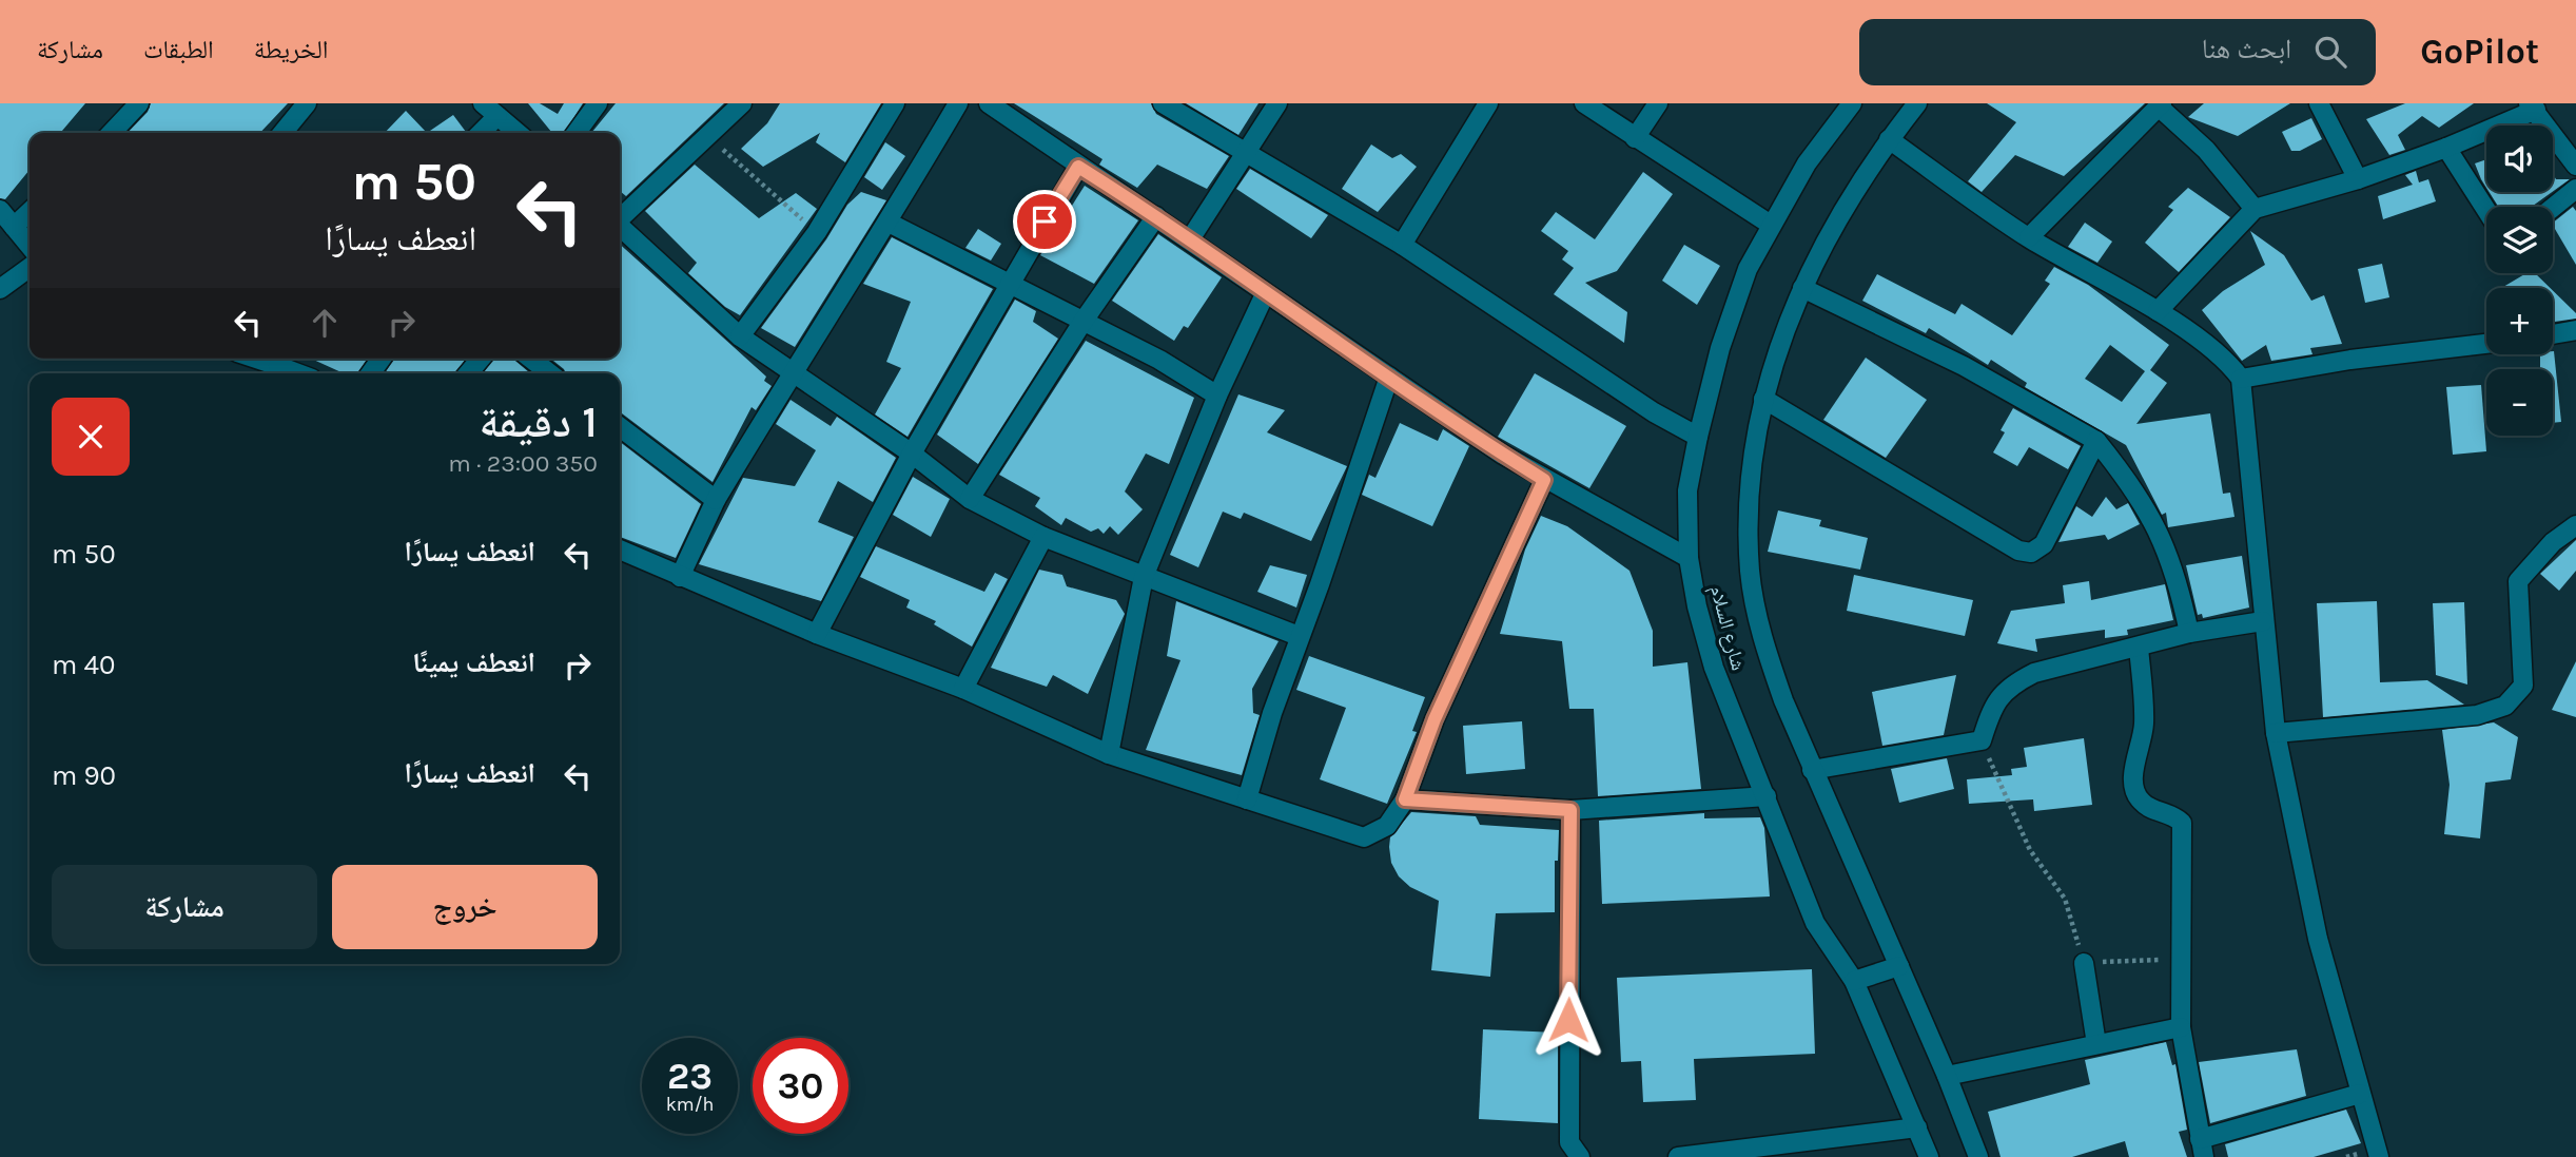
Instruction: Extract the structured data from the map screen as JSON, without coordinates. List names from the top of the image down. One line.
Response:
{"streets":{"street":["شارع السلام"]},"page":{"header":"GoPilot","search":"ابحث هنا","nav":["الخريطة","الطبقات","مشاركة"],"map_buttons":["+","−"],"turn":["50 m","انعطف يسارًا"],"heading":["1 دقيقة","350 m · 23:00"],"list":[{"name":"انعطف يسارًا","value":"50 m"},{"name":"انعطف يمينًا","value":"40 m"},{"name":"انعطف يسارًا","value":"90 m"}],"buttons":["خروج","مشاركة"],"speed":"23 km/h","limit":"30"}}
